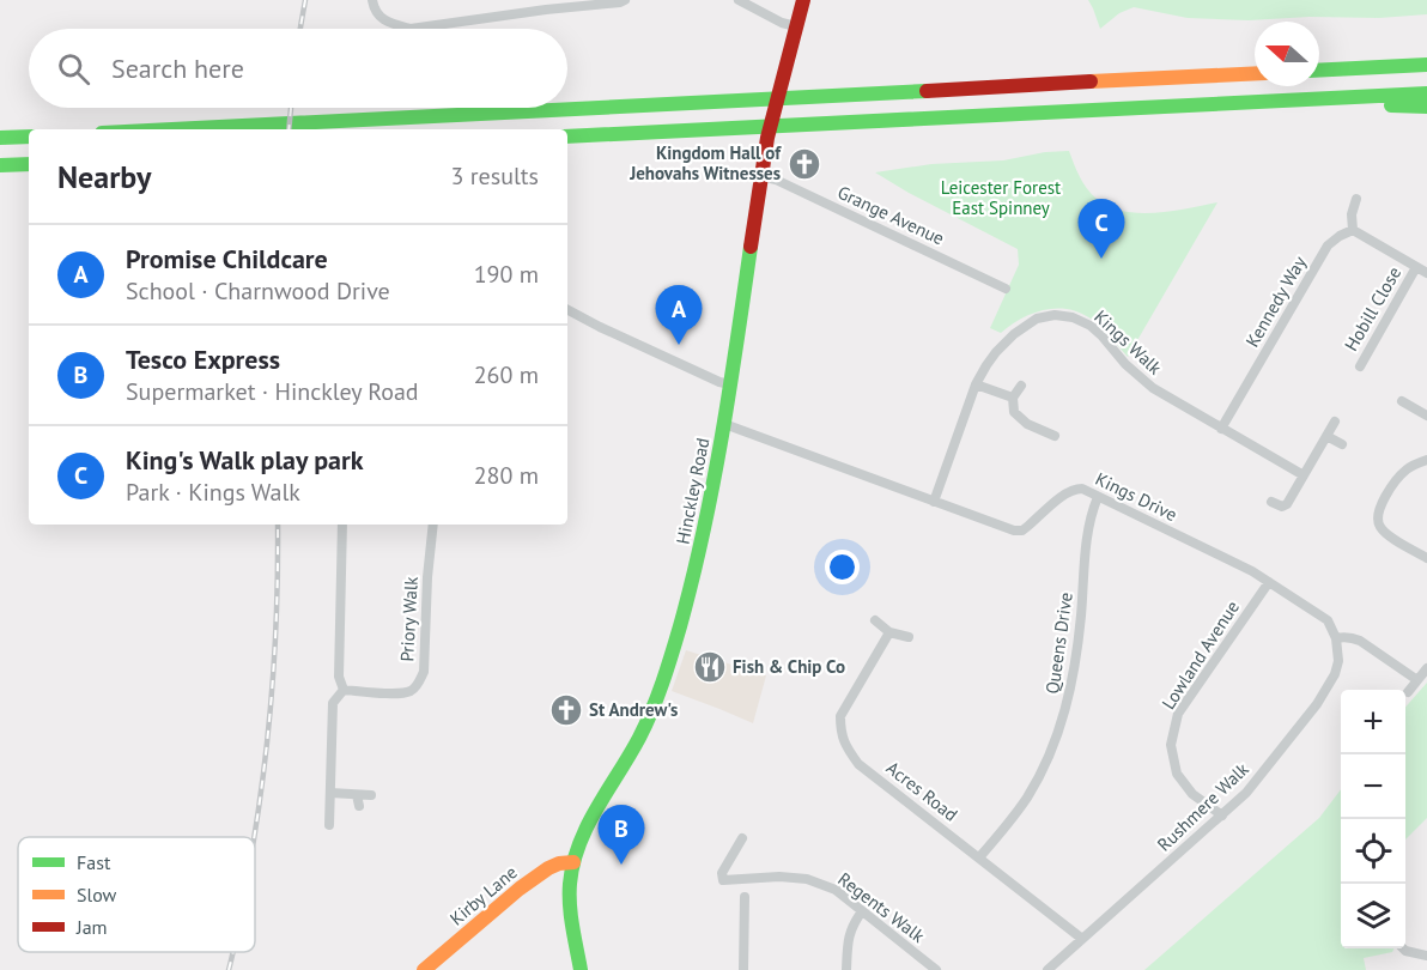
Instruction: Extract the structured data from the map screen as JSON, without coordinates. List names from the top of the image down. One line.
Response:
{"streets":{"main road":["Hinckley Road","Kirby Lane"],"street":["Grange Avenue","Kennedy Way","Hobill Close","Kings Walk","Kings Drive","Priory Walk","Queens Drive","Lowland Avenue","Acres Road","Rushmere Walk","Regents Walk"]},"crossings":[["Grange Avenue","Hinckley Road"],["Kennedy Way","Kings Walk"],["Kings Walk","Kings Drive"],["Hinckley Road","Kings Drive"],["Hinckley Road","Kirby Lane"],["Kings Drive","Queens Drive"],["Kings Drive","Lowland Avenue"],["Kings Drive","Rushmere Walk"],["Queens Drive","Acres Road"],["Lowland Avenue","Rushmere Walk"],["Acres Road","Rushmere Walk"]],"parks":["Leicester Forest East Spinney"],"places":{"church":["Kingdom Hall of Jehovahs Witnesses","St Andrew's"],"restaurant":["Fish & Chip Co"]},"legend":["Fast","Slow","Jam"],"north":"left","page":{"search":"Search here","heading":["Nearby","3 results"],"pins":["C","A","B"],"list":[{"mark":"A","name":"Promise Childcare","note":"School · Charnwood Drive","value":"190 m"},{"mark":"B","name":"Tesco Express","note":"Supermarket · Hinckley Road","value":"260 m"},{"mark":"C","name":"King's Walk play park","note":"Park · Kings Walk","value":"280 m"}],"map_buttons":["+","−"]}}
